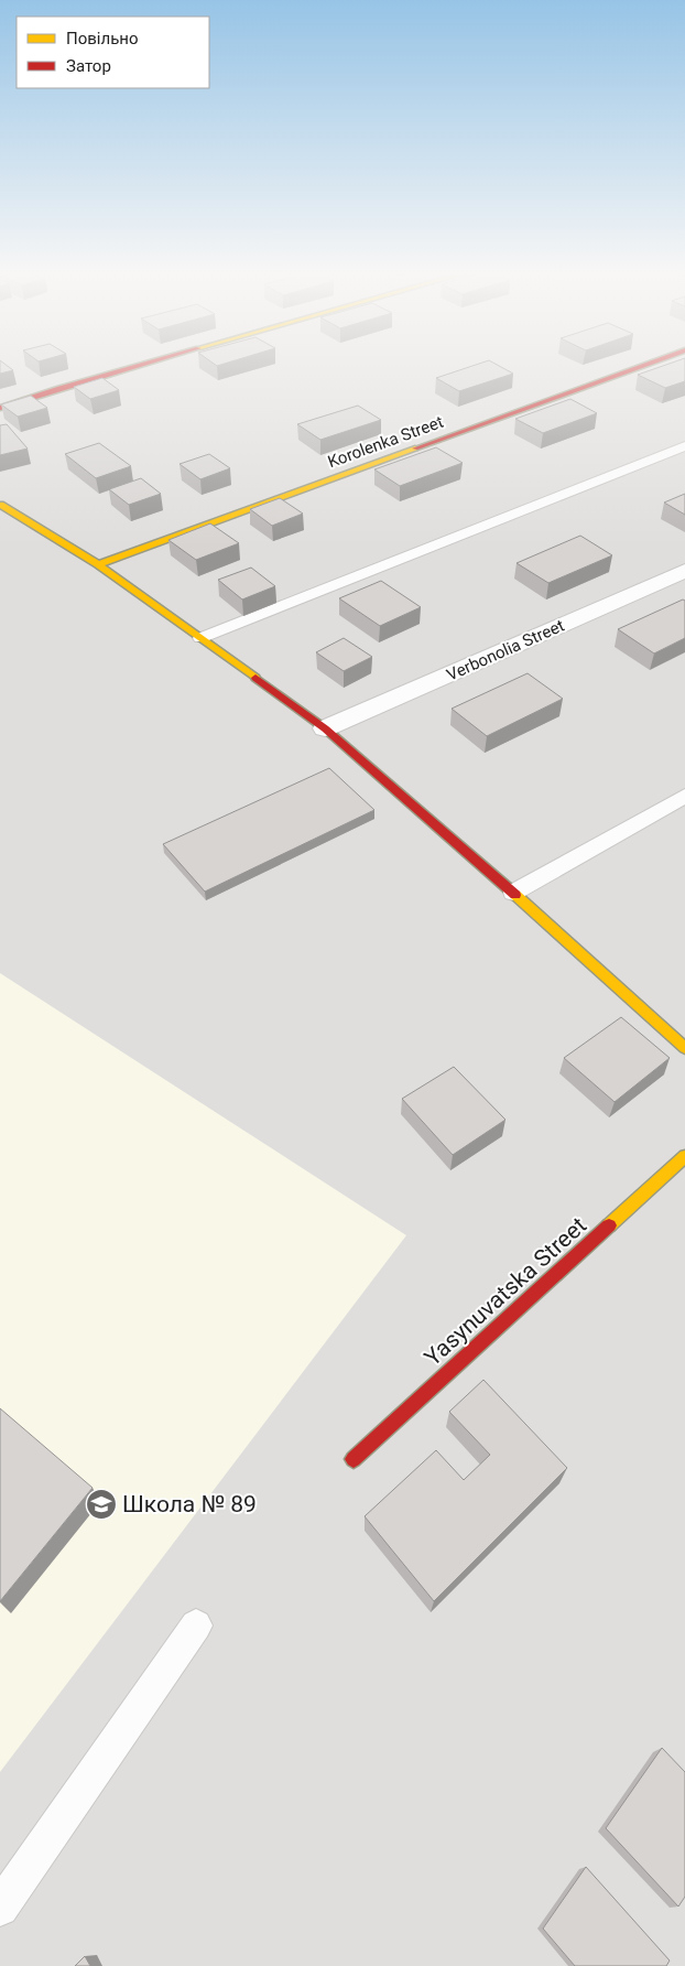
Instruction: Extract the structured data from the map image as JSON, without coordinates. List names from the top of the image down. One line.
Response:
{"streets":{"street":["Korolenka Street","Verbonolia Street","Yasynuvatska Street"]},"places":{"school or university":["Школа № 89"]},"legend":["Повільно","Затор"]}
